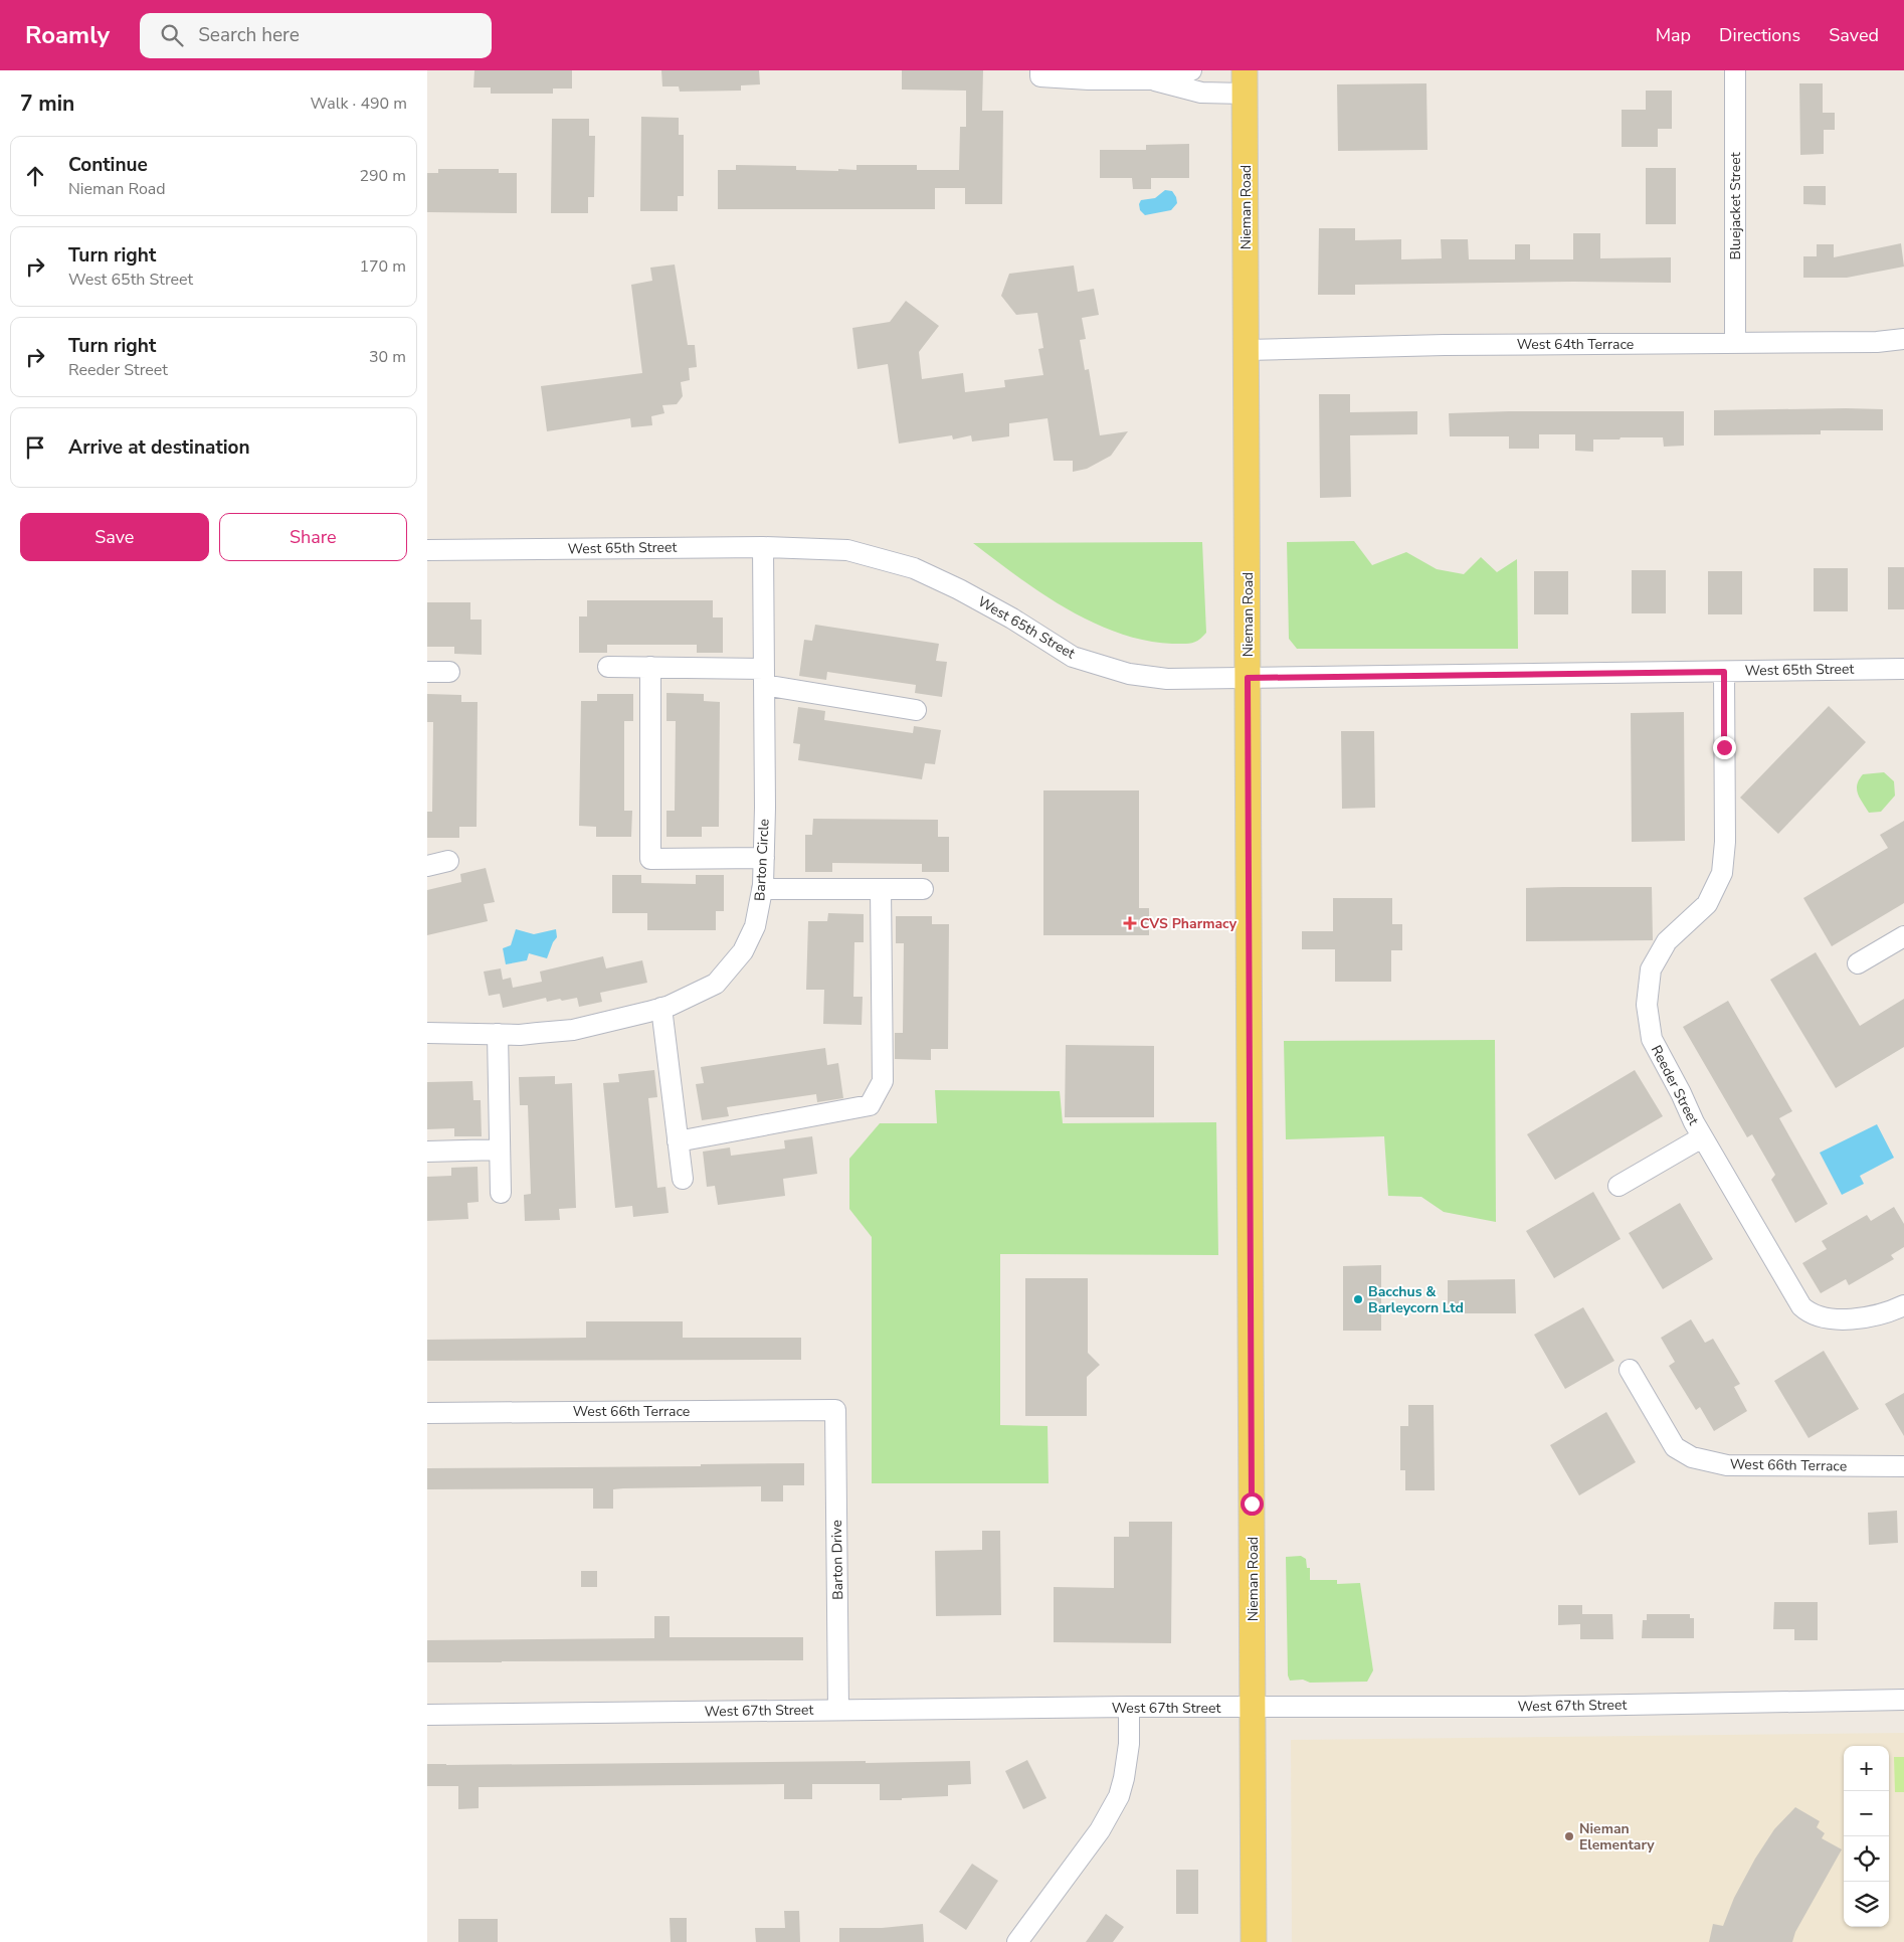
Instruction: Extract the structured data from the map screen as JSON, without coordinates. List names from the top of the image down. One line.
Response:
{"streets":{"main road":["Nieman Road"],"street":["Bluejacket Street","West 64th Terrace","West 65th Street","Barton Circle","Reeder Street","West 66th Terrace","Barton Drive","West 67th Street"]},"crossings":[["Bluejacket Street","West 64th Terrace"],["Nieman Road","West 64th Terrace"],["Nieman Road","West 65th Street"],["Nieman Road","West 67th Street"],["West 65th Street","Barton Circle"],["West 65th Street","Reeder Street"],["West 66th Terrace","Barton Drive"],["Barton Drive","West 67th Street"]],"places":{"health":["CVS Pharmacy"],"other":["Bacchus & Barleycorn Ltd","Nieman Elementary"]},"page":{"header":"Roamly","search":"Search here","nav":["Map","Directions","Saved"],"heading":["7 min","Walk · 490 m"],"list":[["Continue","Nieman Road","290 m"],["Turn right","West 65th Street","170 m"],["Turn right","Reeder Street","30 m"],"Arrive at destination"],"buttons":["Save","Share"],"map_buttons":["+","−"]}}
